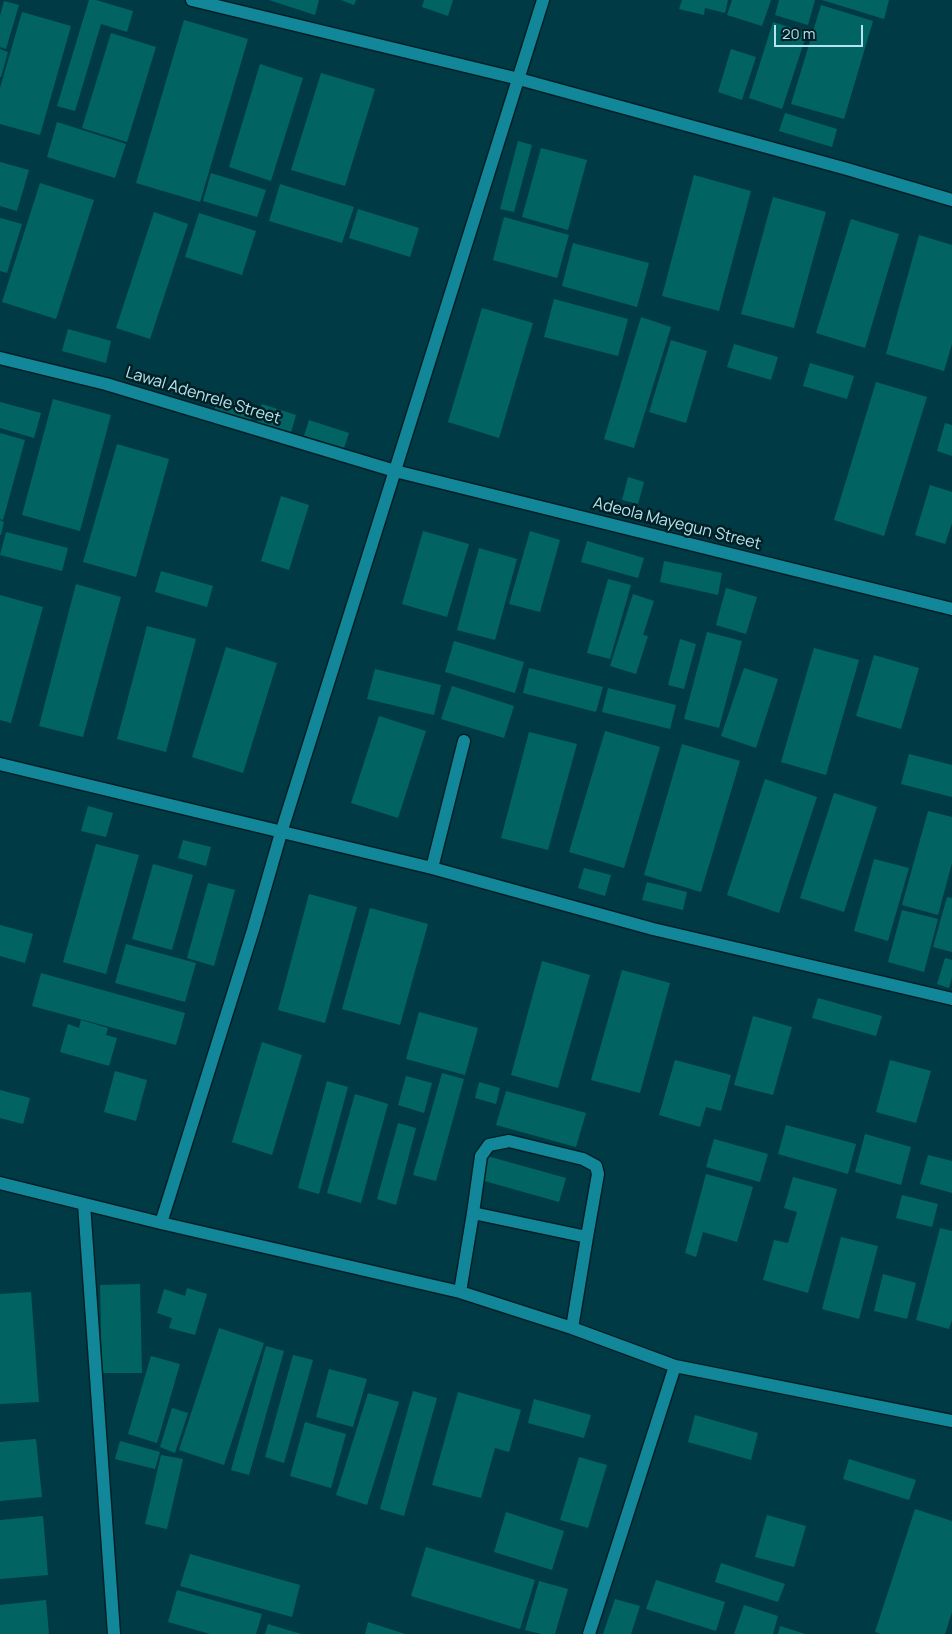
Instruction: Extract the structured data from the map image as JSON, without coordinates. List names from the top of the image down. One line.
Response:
{"streets":{"street":["Lawal Adenrele Street","Adeola Mayegun Street"]},"crossings":[["Lawal Adenrele Street","Adeola Mayegun Street"]],"scale_bar":"20 m"}
